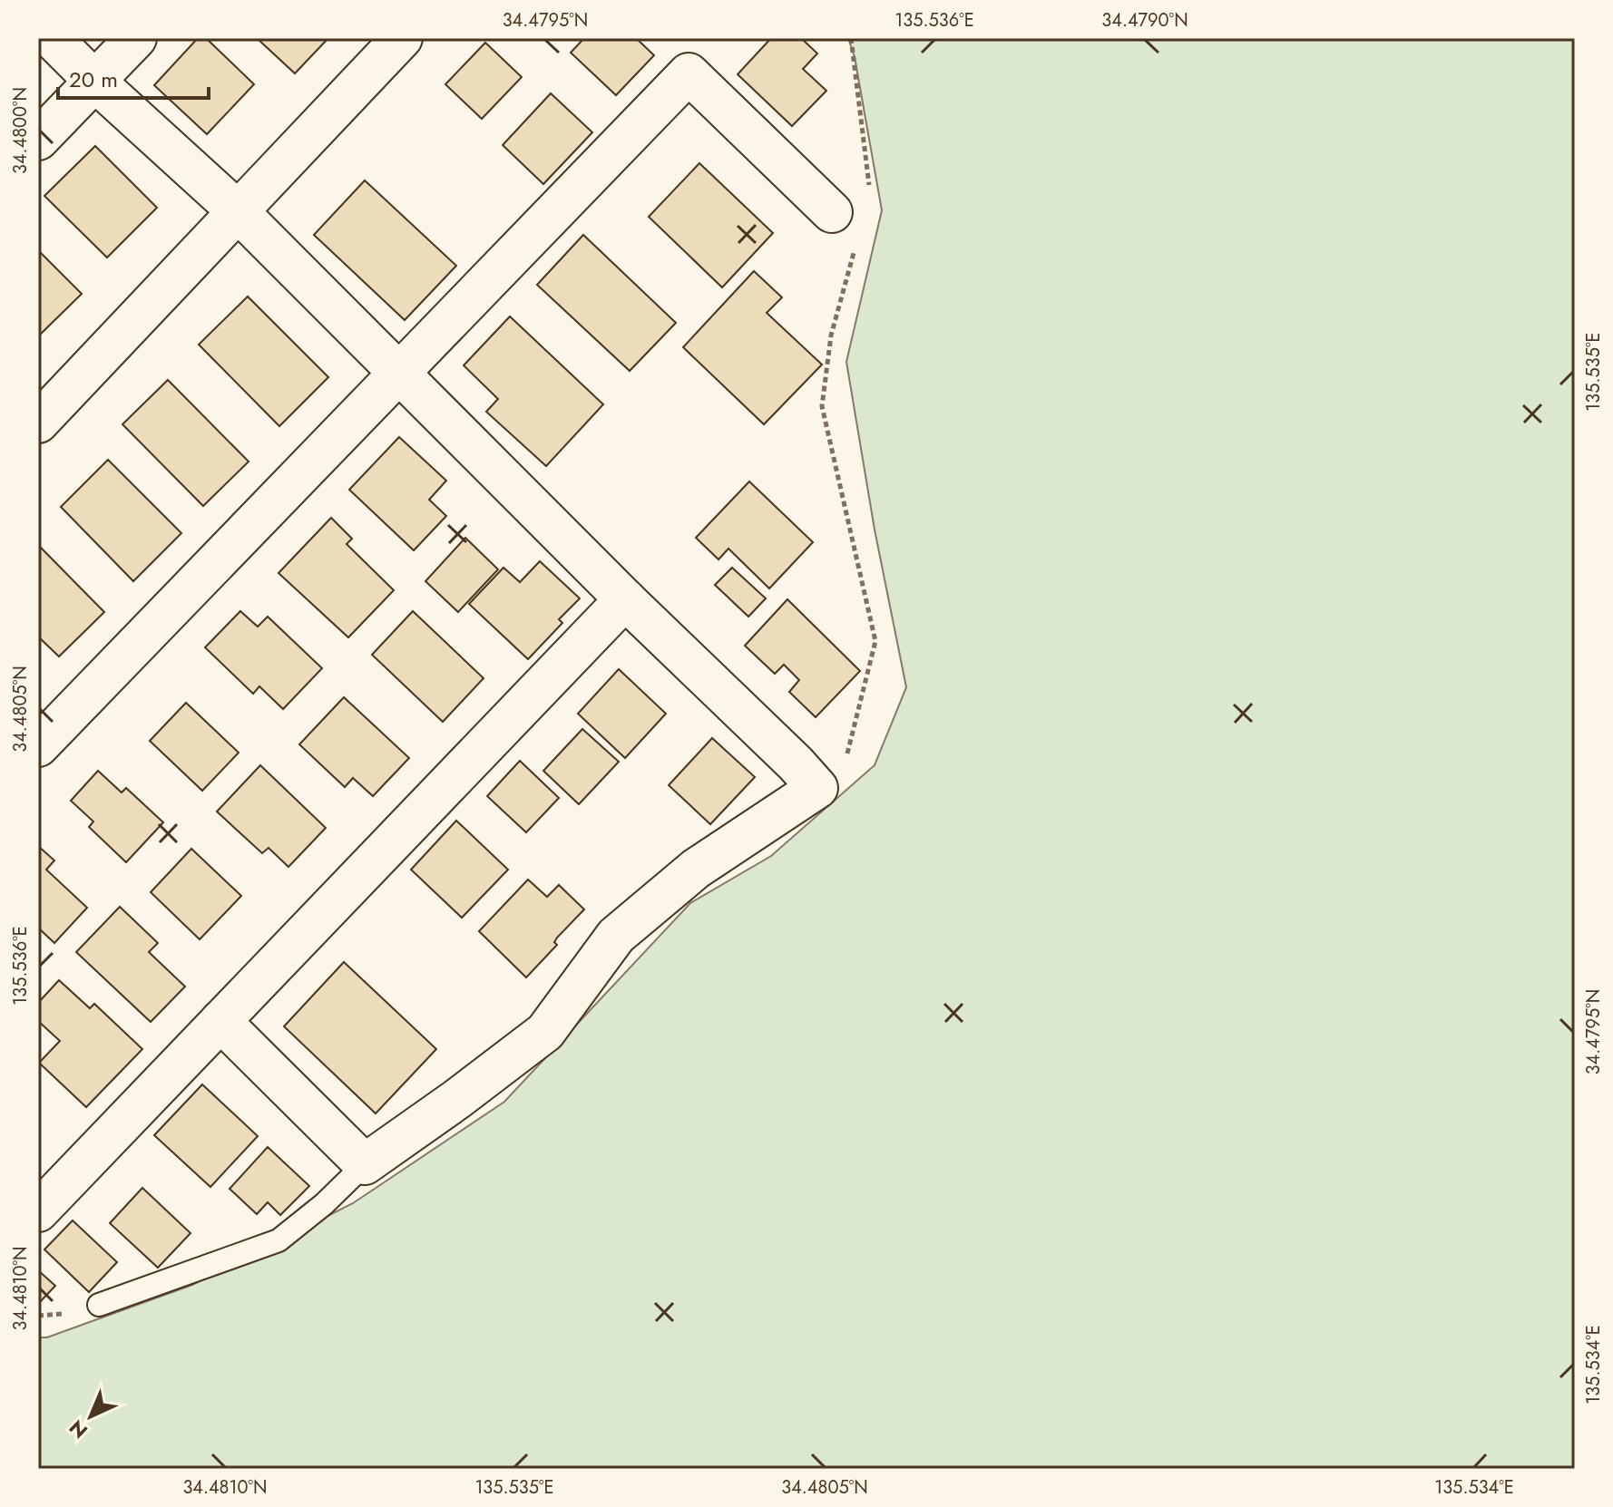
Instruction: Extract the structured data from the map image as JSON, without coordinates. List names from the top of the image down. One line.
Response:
{"scale_bar":"20 m","north":"bottom left","coordinates":["34.4795°N","135.536°E","34.4790°N","34.4800°N","135.535°E","34.4805°N","34.4810°N","135.534°E"]}
